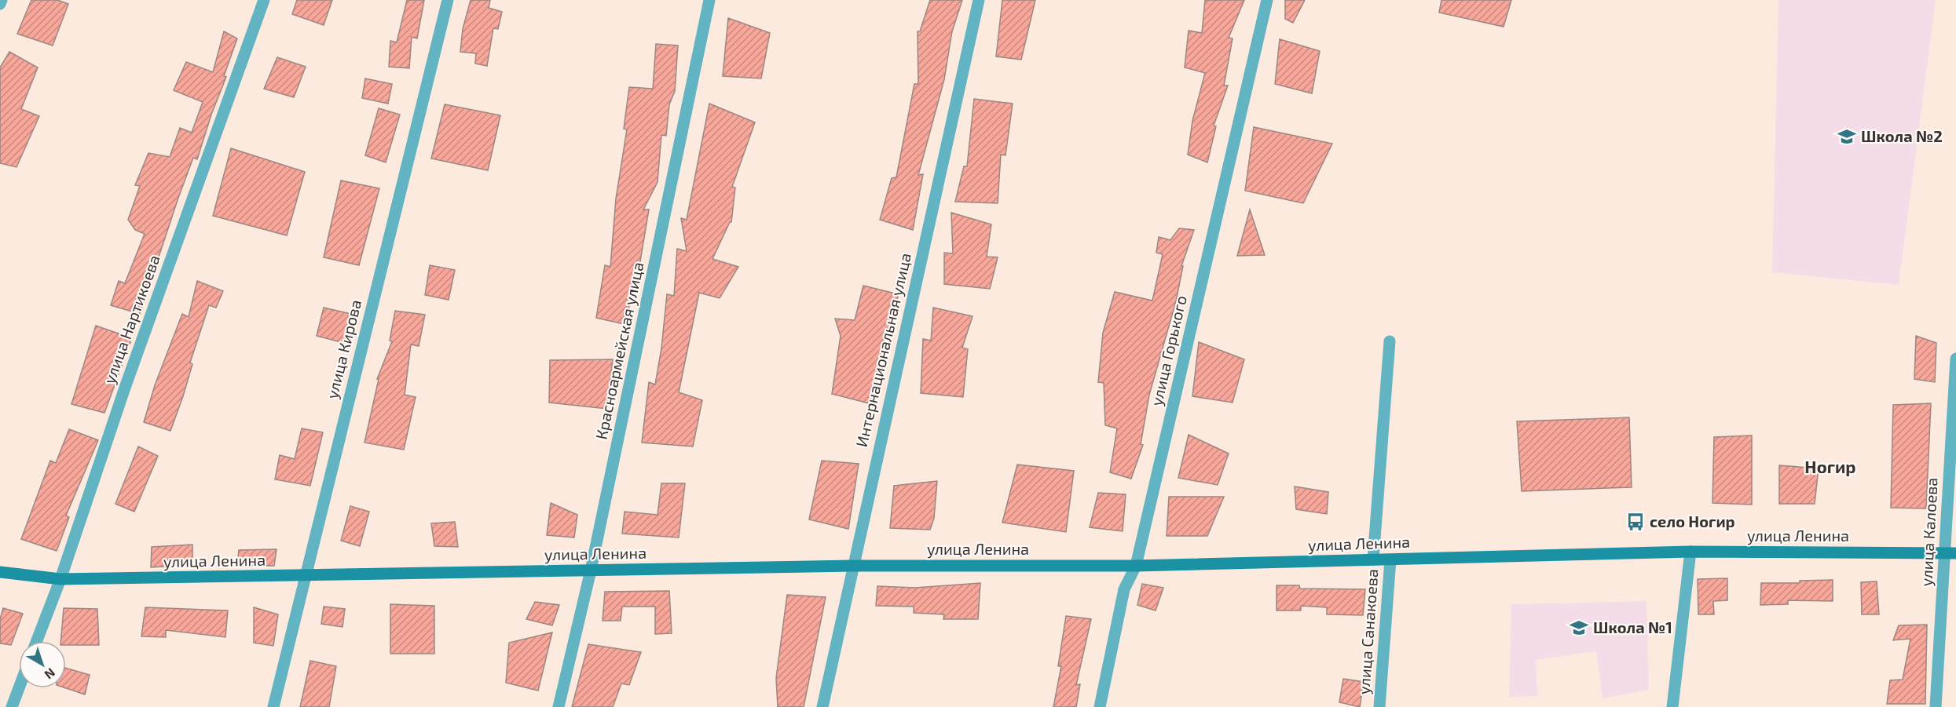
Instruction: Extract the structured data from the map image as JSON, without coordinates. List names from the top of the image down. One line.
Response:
{"streets":{"street":["улица Нартикоева","улица Кирова","Интернациональная улица","Красноармейская улица","улица Горького","улица Калоева","улица Ленина","улица Санакоева"]},"crossings":[["улица Нартикоева","улица Ленина"],["улица Кирова","улица Ленина"],["Интернациональная улица","улица Ленина"],["Красноармейская улица","улица Ленина"],["улица Горького","улица Ленина"],["улица Калоева","улица Ленина"],["улица Ленина","улица Санакоева"]],"districts":["Ногир"],"places":{"school or university":["Школа №2","Школа №1"],"bus stop":["село Ногир"]},"north":"bottom right"}
